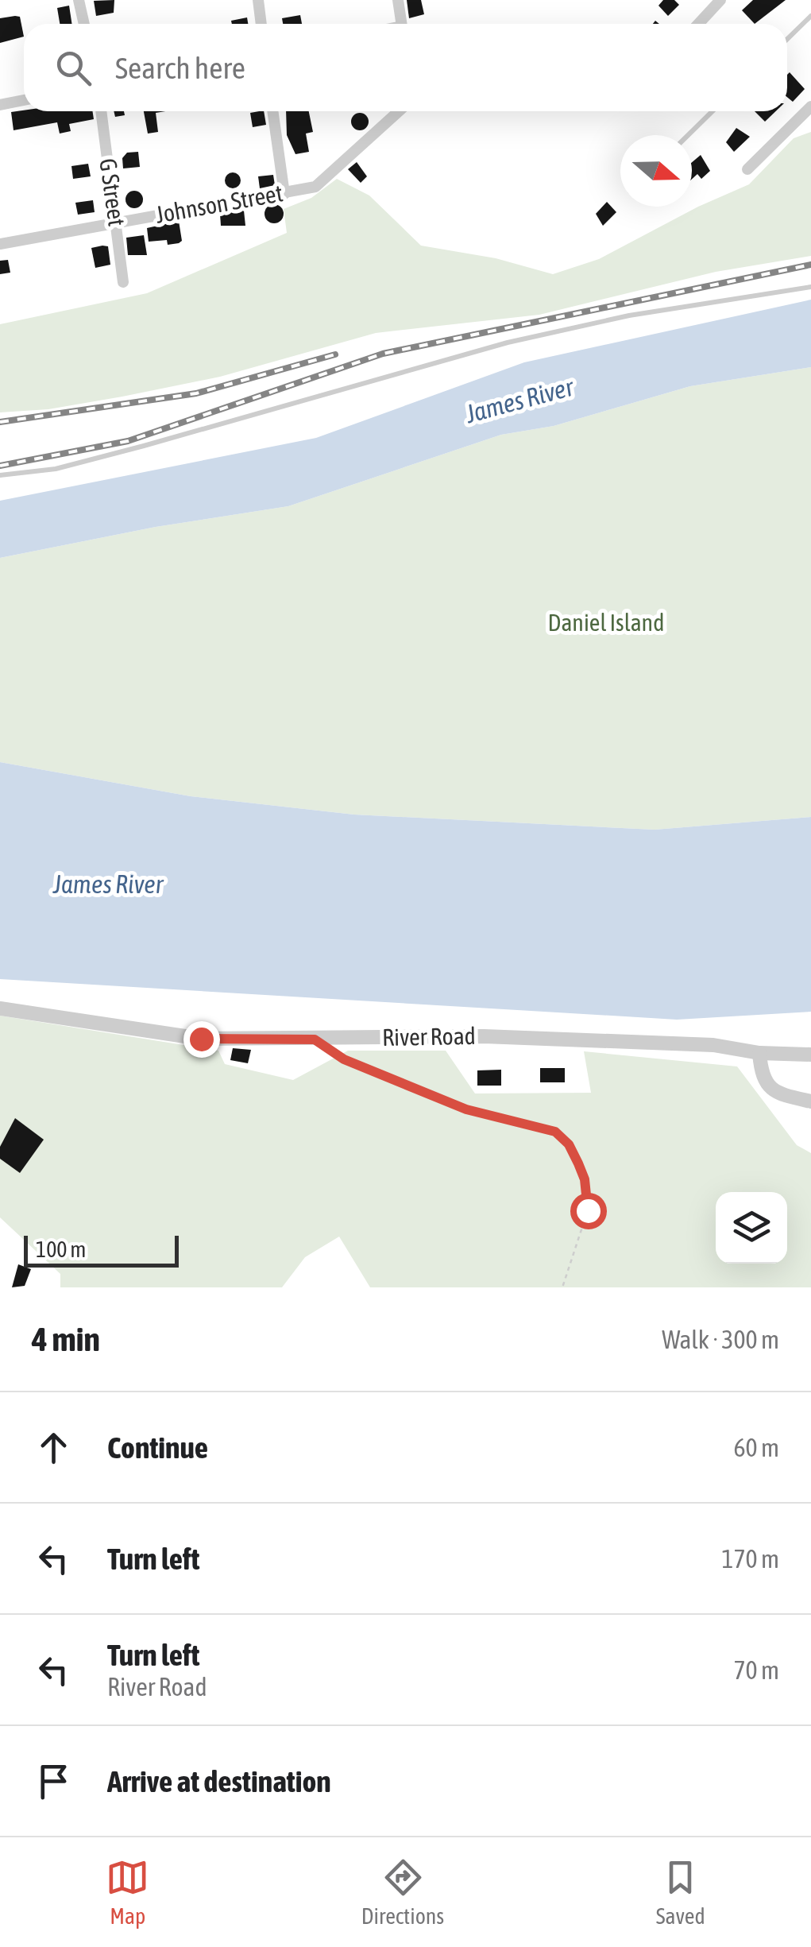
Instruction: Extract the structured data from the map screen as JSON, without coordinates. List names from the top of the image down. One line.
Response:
{"streets":{"street":["G Street","Johnson Street","River Road"]},"crossings":[["G Street","Johnson Street"]],"water":["James River"],"parks":["Daniel Island"],"scale_bar":"100 m","north":"right","page":{"search":"Search here","scale":"100 m","heading":["4 min","Walk · 300 m"],"list":[["Continue","60 m"],["Turn left","170 m"],["Turn left","River Road","70 m"],"Arrive at destination"],"nav":["Map","Directions","Saved"]}}
